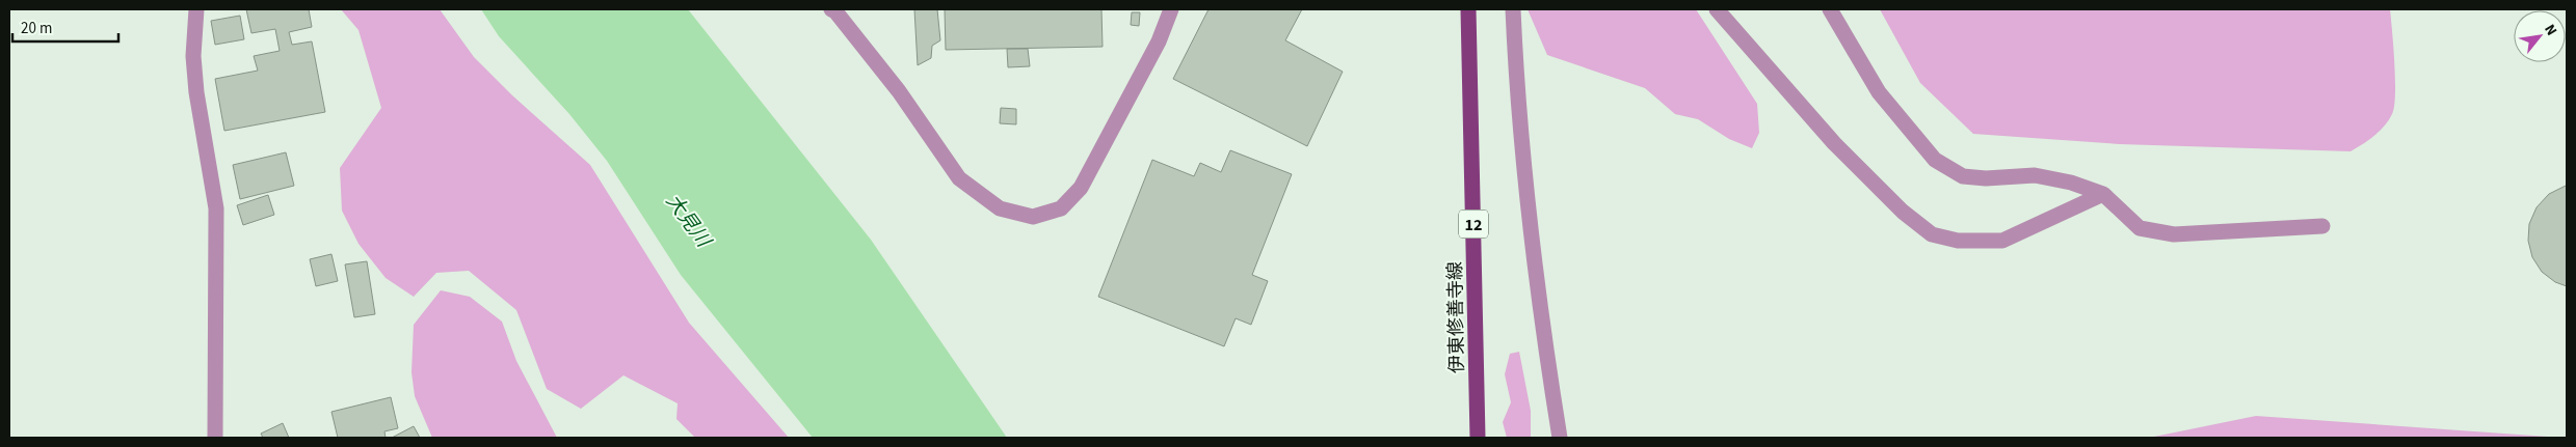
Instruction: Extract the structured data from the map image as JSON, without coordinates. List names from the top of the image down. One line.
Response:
{"streets":{"main road":["12","伊東修善寺線"]},"water":["大見川"],"scale_bar":"20 m","north":"top right"}
